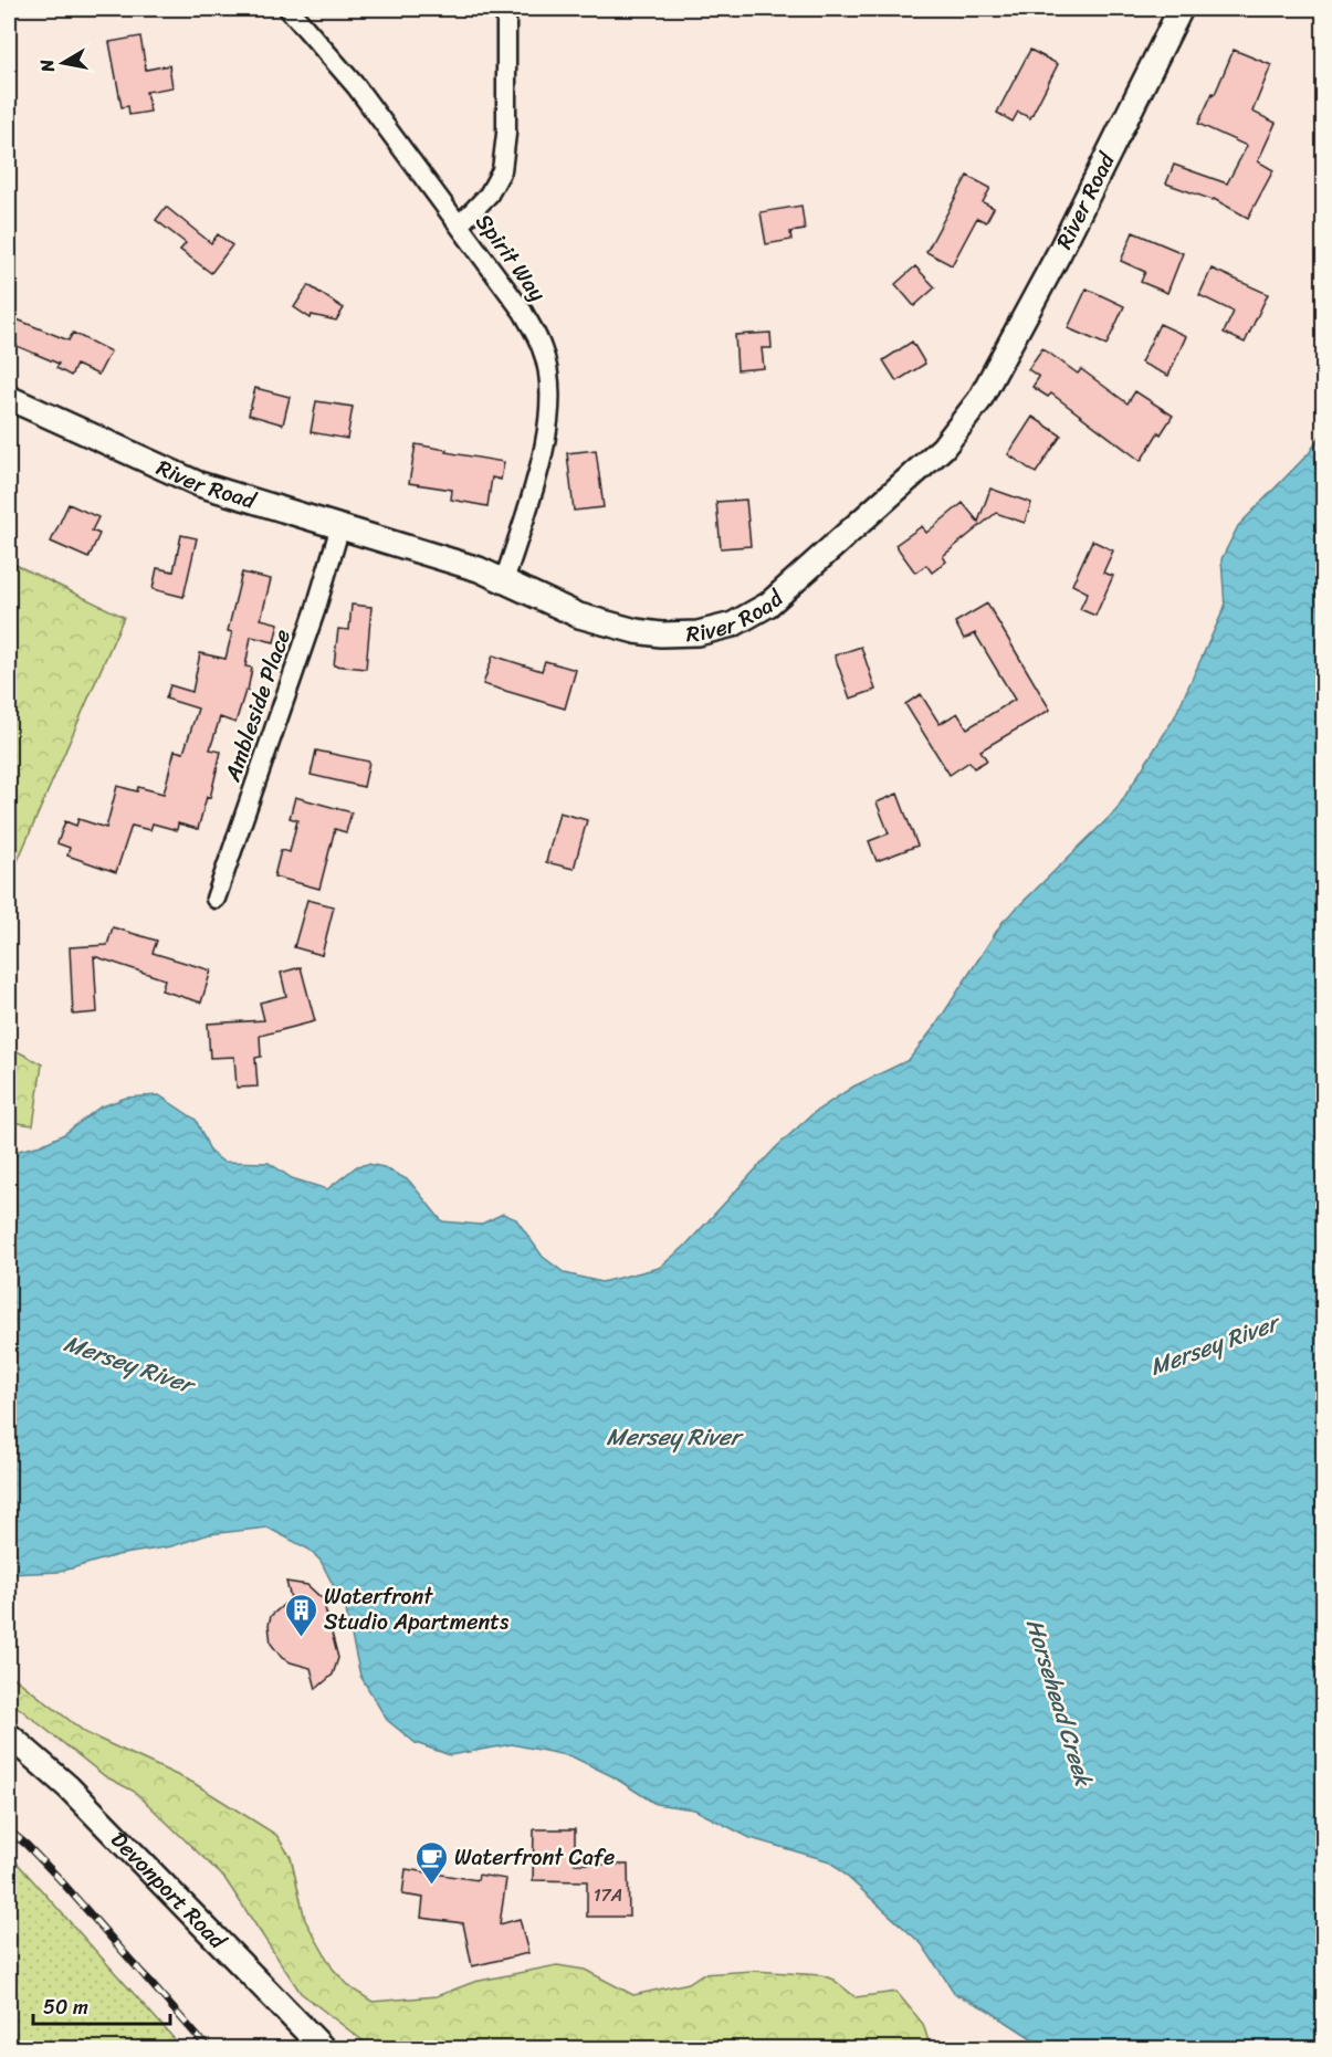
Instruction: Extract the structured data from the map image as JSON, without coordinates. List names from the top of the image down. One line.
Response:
{"streets":{"main road":["River Road","Devonport Road"],"street":["Spirit Way","Ambleside Place"]},"crossings":[["River Road","Spirit Way"],["River Road","Ambleside Place"]],"water":["Mersey River","Horsehead Creek"],"places":{"building":["Waterfront Studio Apartments"],"cafe":["Waterfront Cafe"]},"house_numbers":["17A"],"scale_bar":"50 m","north":"left"}
